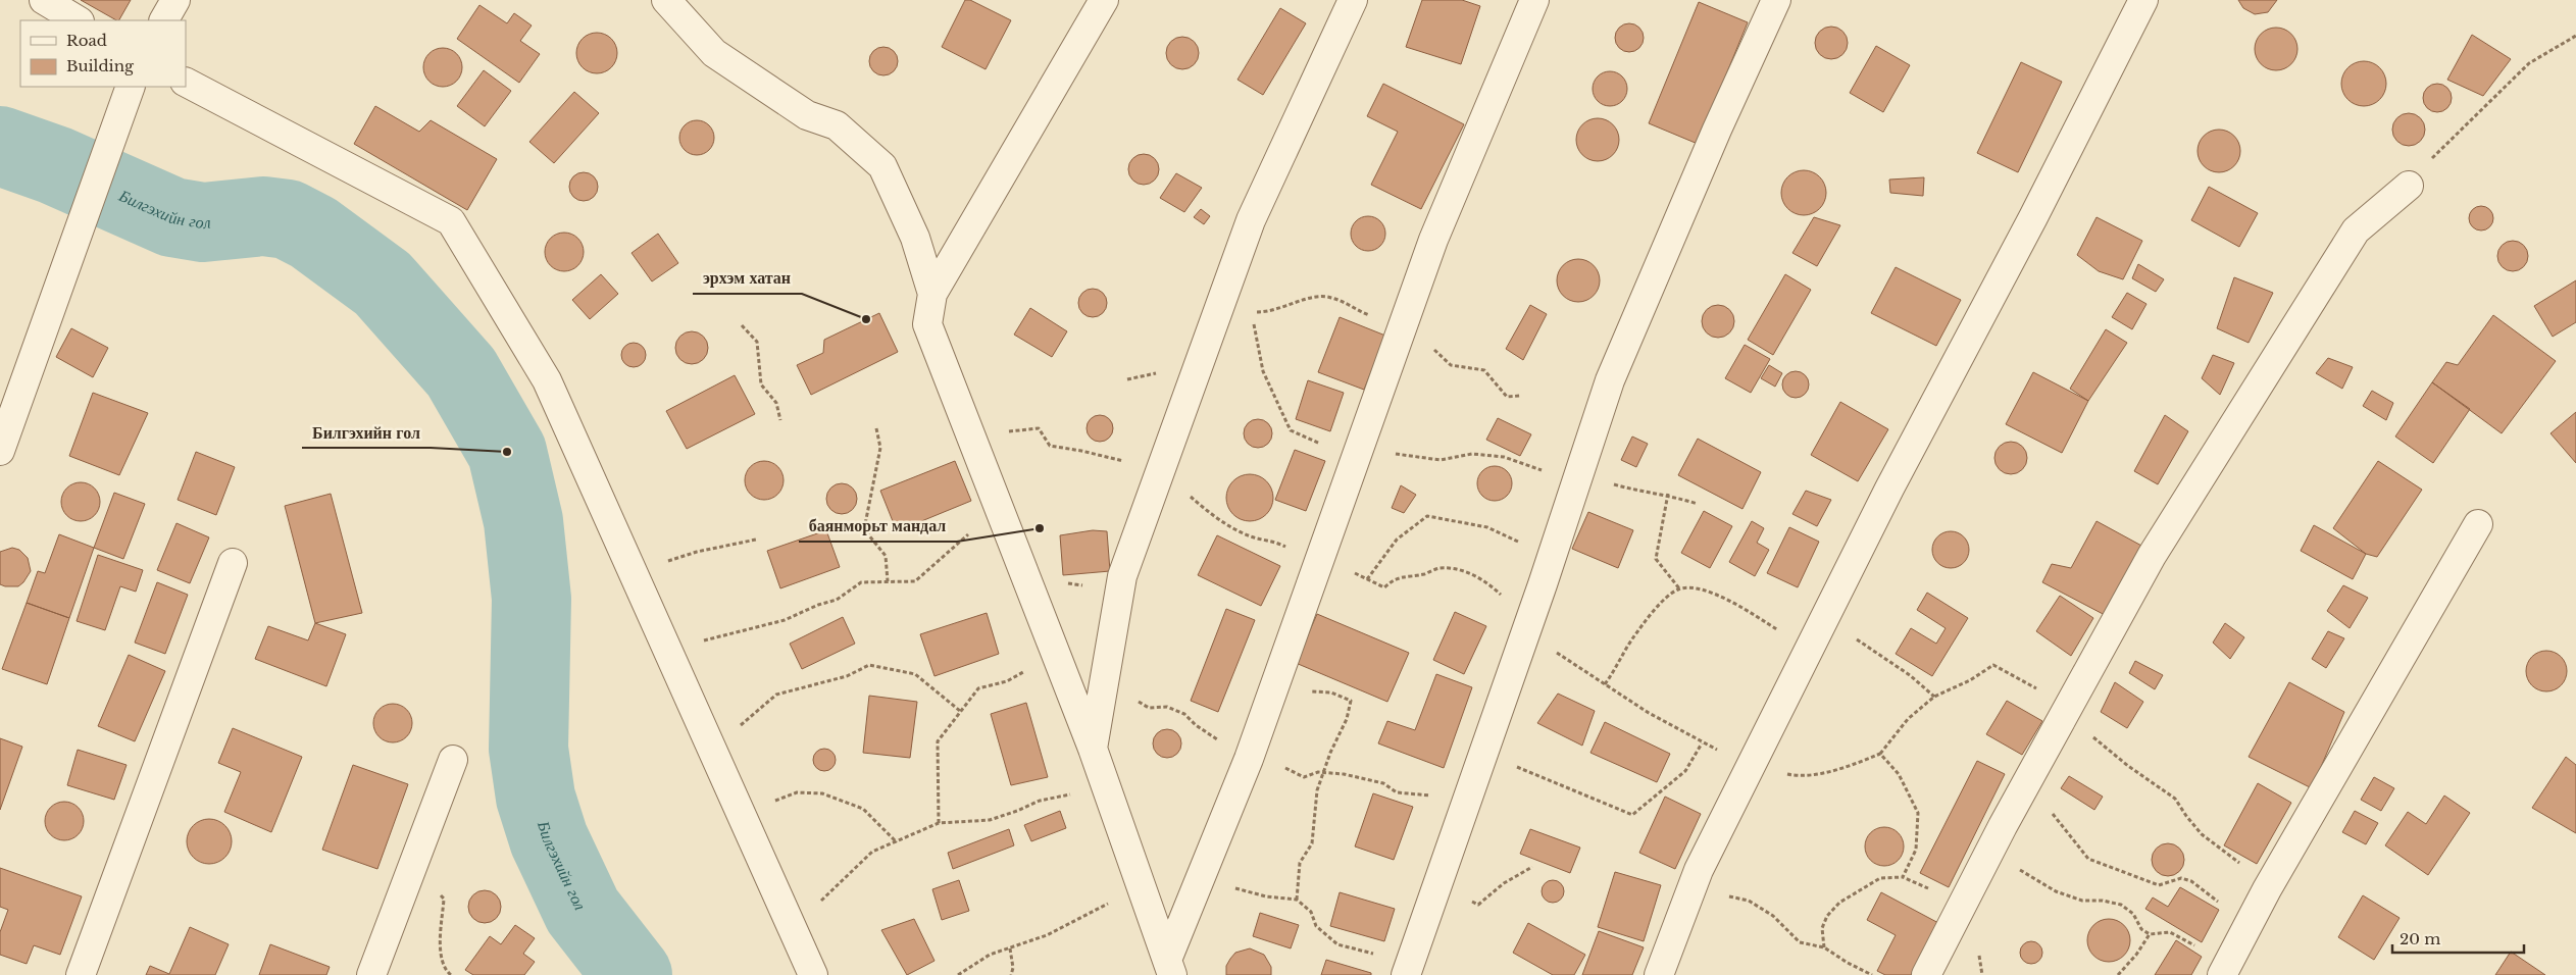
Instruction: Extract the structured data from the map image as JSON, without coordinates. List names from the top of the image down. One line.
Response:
{"water":["Билгэхийн гол"],"places":["эрхэм хатан","Билгэхийн гол","баянморьт мандал"],"legend":["Road","Building"],"scale_bar":"20 m"}
